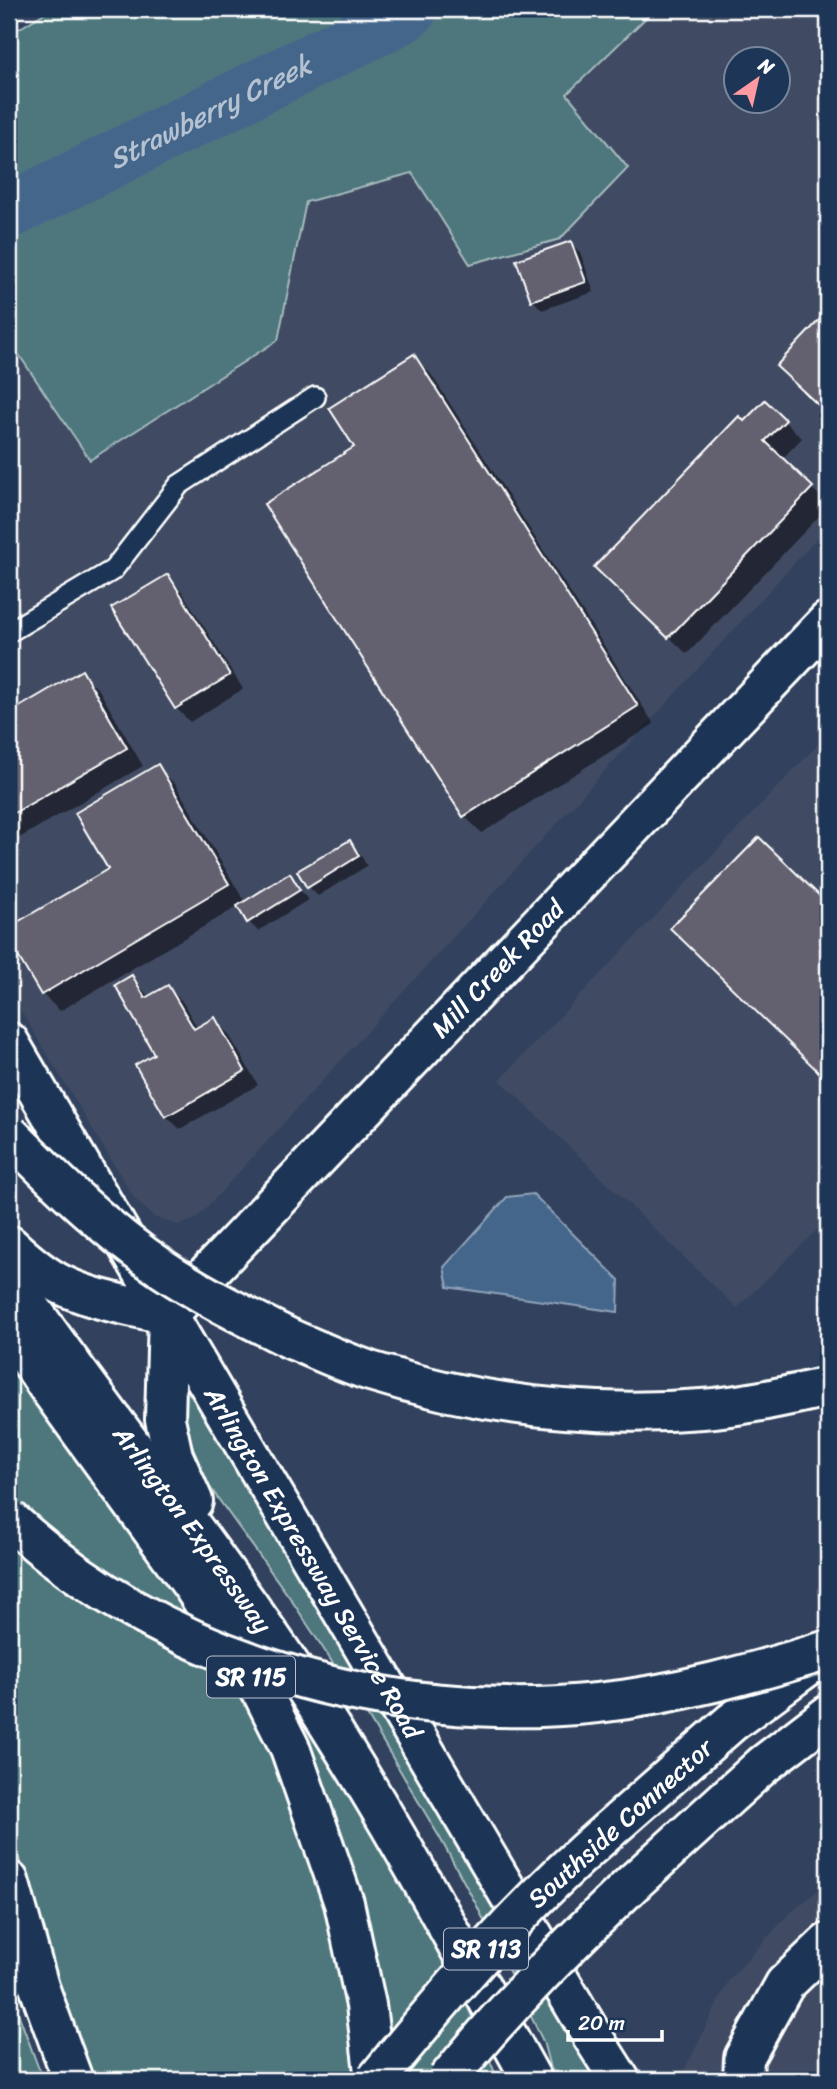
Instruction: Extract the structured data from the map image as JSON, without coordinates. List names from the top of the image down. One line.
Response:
{"streets":{"main road":["Mill Creek Road","Arlington Expressway","Arlington Expressway Service Road","SR 115","Southside Connector","SR 113"]},"crossings":[["Mill Creek Road","Arlington Expressway Service Road"],["SR 115","Southside Connector"]],"water":["Strawberry Creek"],"scale_bar":"20 m","north":"top right"}
